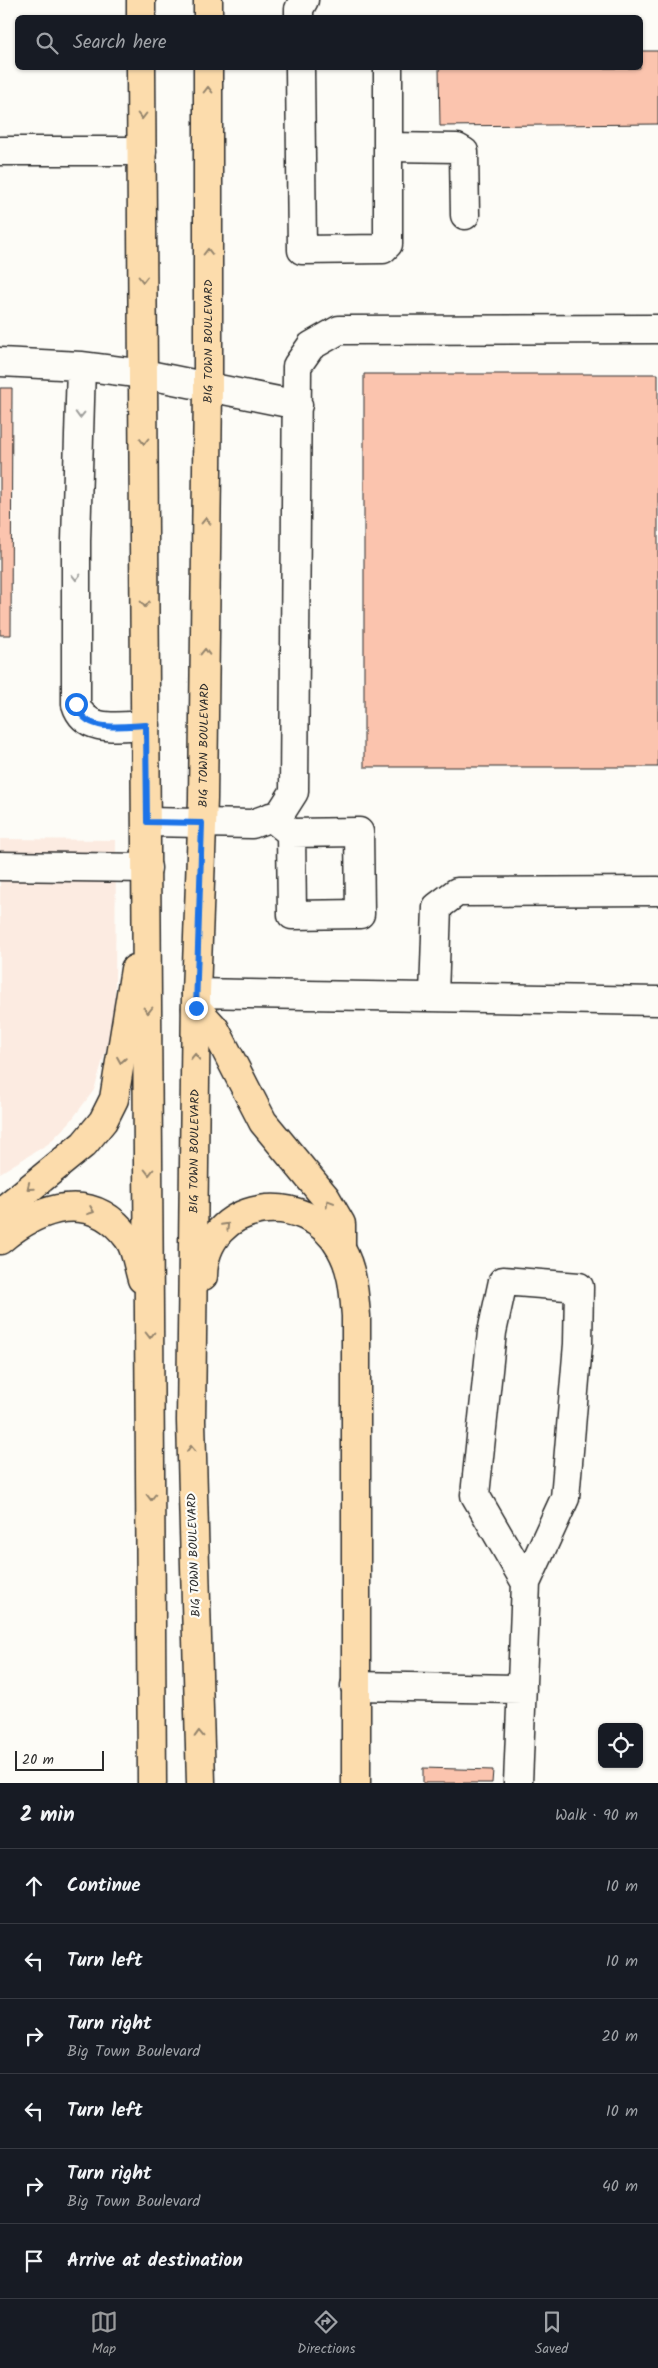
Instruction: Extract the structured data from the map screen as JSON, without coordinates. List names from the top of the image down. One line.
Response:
{"streets":{"main road":["BIG TOWN BOULEVARD"]},"scale_bar":"20 m","page":{"search":"Search here","scale":"20 m","heading":["2 min","Walk · 90 m"],"list":[["Continue","10 m"],["Turn left","10 m"],["Turn right","Big Town Boulevard","20 m"],["Turn left","10 m"],["Turn right","Big Town Boulevard","40 m"],"Arrive at destination"],"nav":["Map","Directions","Saved"]}}
